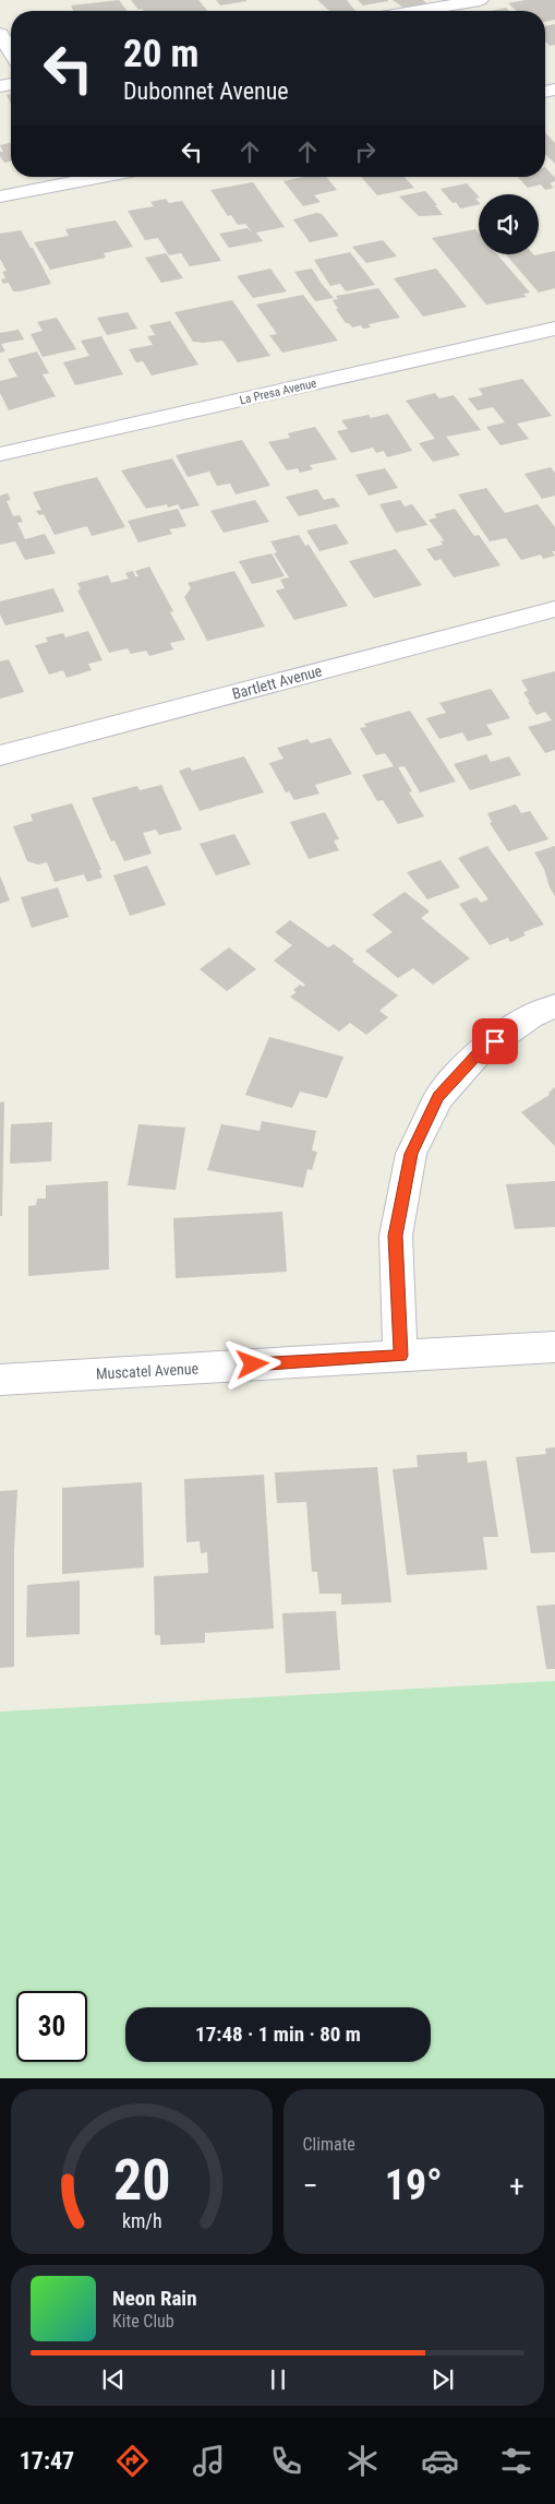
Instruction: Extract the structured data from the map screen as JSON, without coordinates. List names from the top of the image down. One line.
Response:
{"streets":{"street":["La Presa Avenue","Bartlett Avenue","Muscatel Avenue"]},"page":{"turn":["20 m","Dubonnet Avenue"],"limit":"30","trip":"17:48 · 1 min · 80 m","tile":"Climate","heat":["−","19°","+"],"song":["Neon Rain","Kite Club"],"tabs":"17:47","gauge":["20","km/h"]}}
